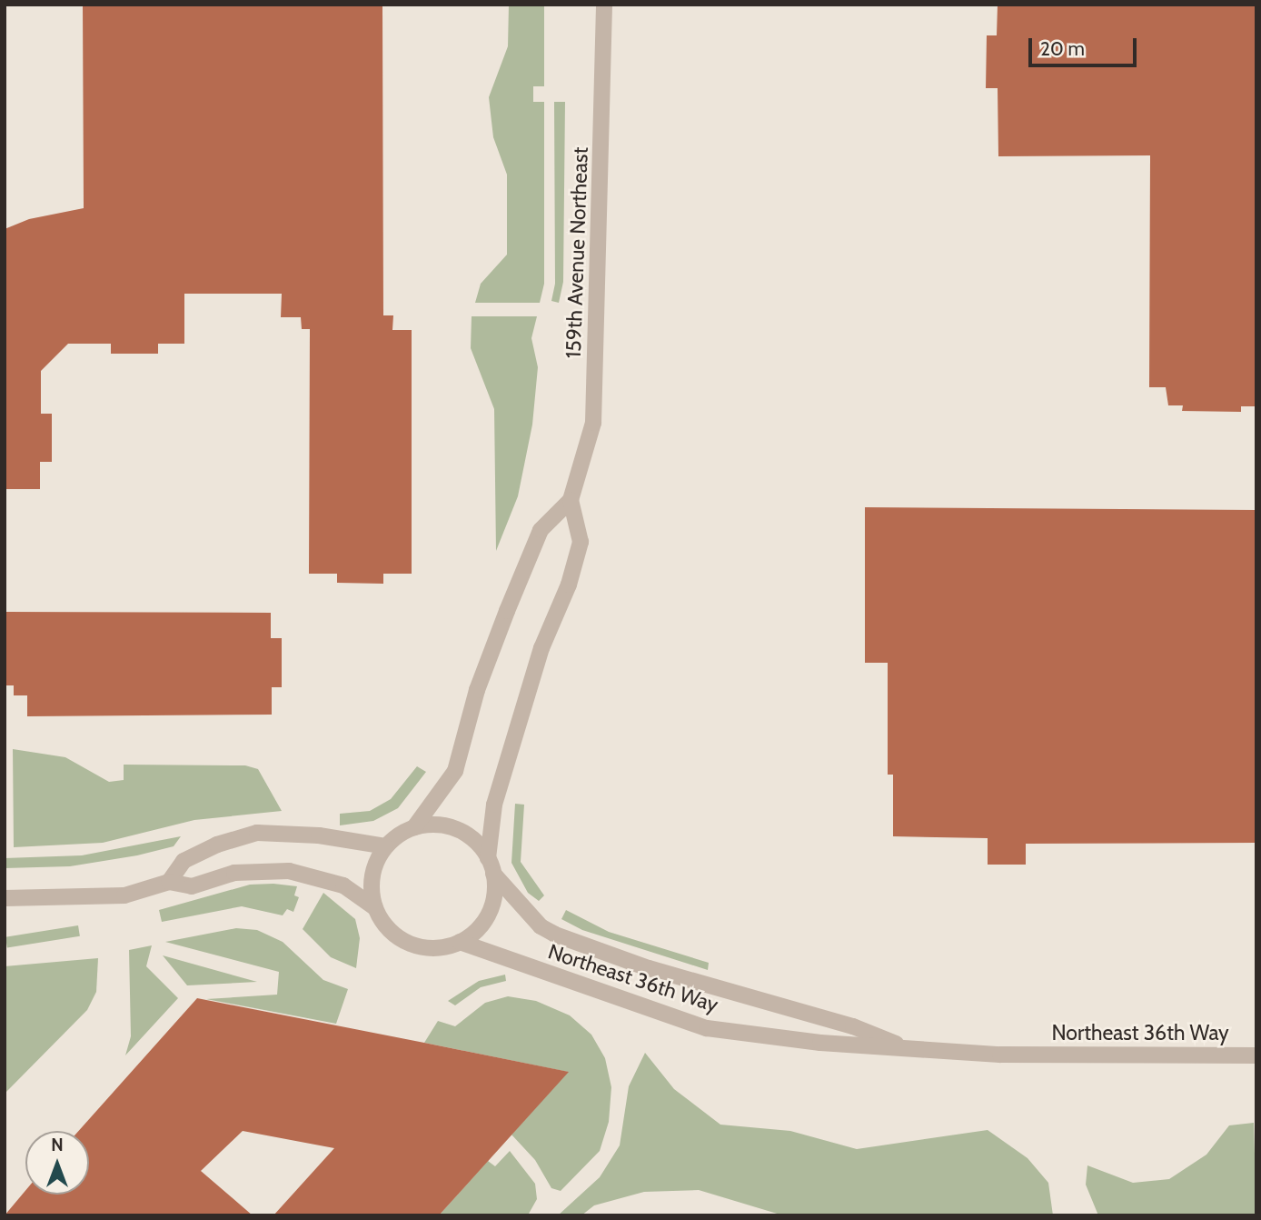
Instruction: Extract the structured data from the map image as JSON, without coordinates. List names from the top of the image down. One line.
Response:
{"streets":{"street":["159th Avenue Northeast","Northeast 36th Way"]},"crossings":[["159th Avenue Northeast","Northeast 36th Way"]],"scale_bar":"20 m","north":"top"}
